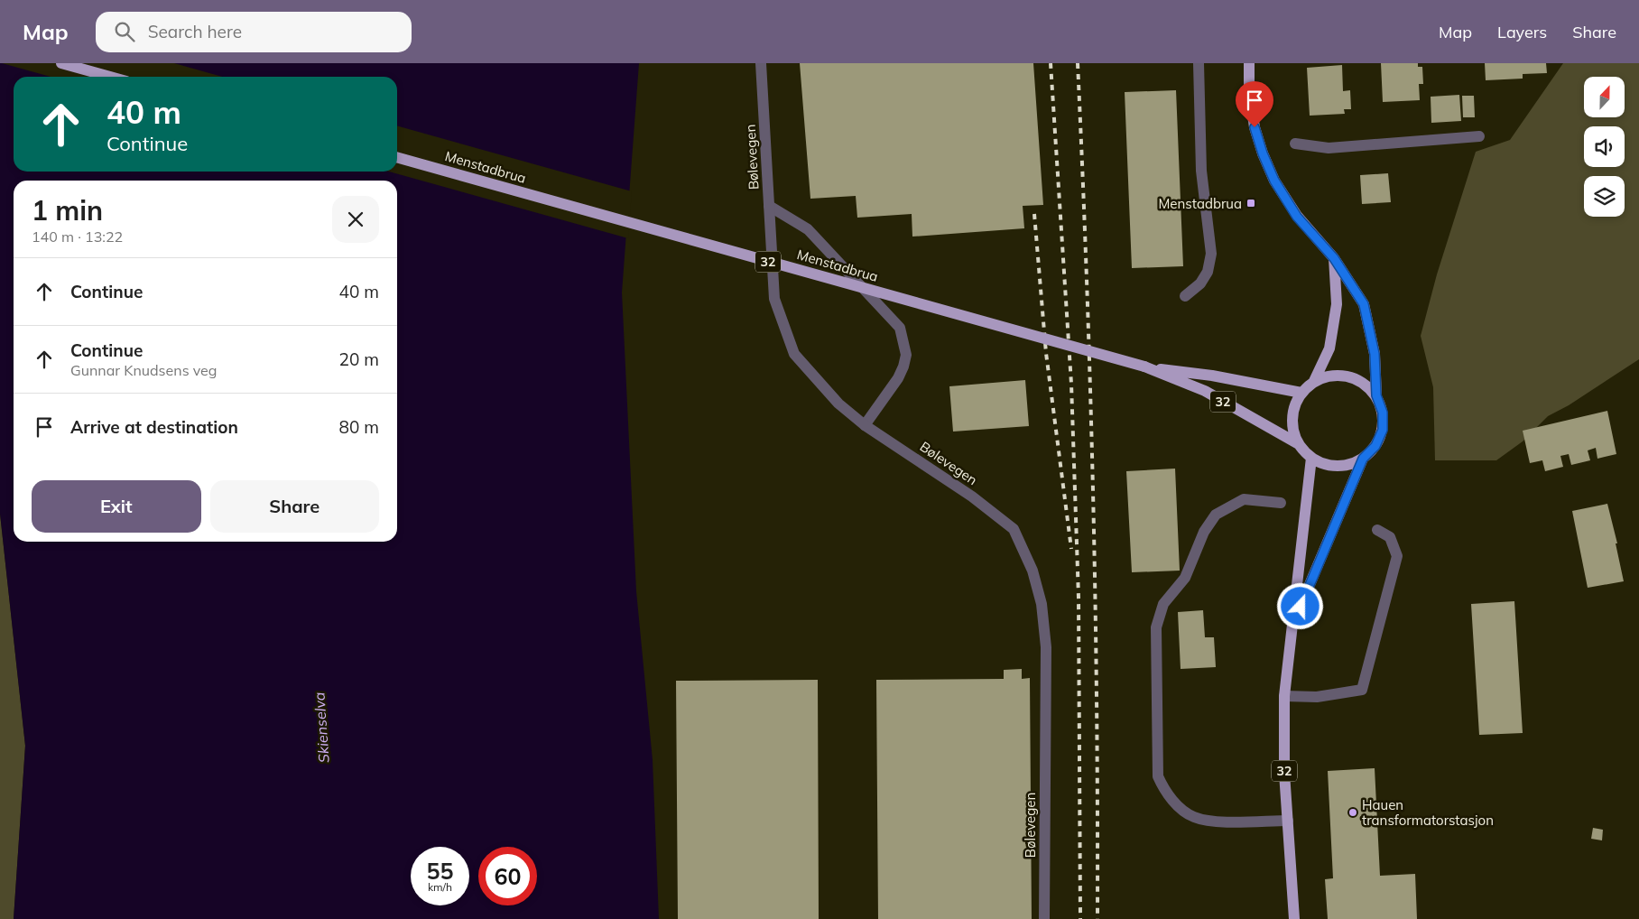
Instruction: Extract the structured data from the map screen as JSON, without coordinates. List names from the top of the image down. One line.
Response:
{"streets":{"main road":["Menstadbrua","32"],"street":["Bølevegen"]},"crossings":[["Menstadbrua","32"]],"water":["Skienselva"],"places":{"transit":["Menstadbrua"],"other":["Hauen transformatorstasjon"]},"north":"top","page":{"header":"Map","search":"Search here","nav":["Map","Layers","Share"],"turn":["40 m","Continue"],"heading":["1 min","140 m · 13:22"],"list":[{"name":"Continue","value":"40 m"},{"name":"Continue","note":"Gunnar Knudsens veg","value":"20 m"},{"name":"Arrive at destination","value":"80 m"}],"buttons":["Exit","Share"],"speed":"55 km/h","limit":"60"}}
